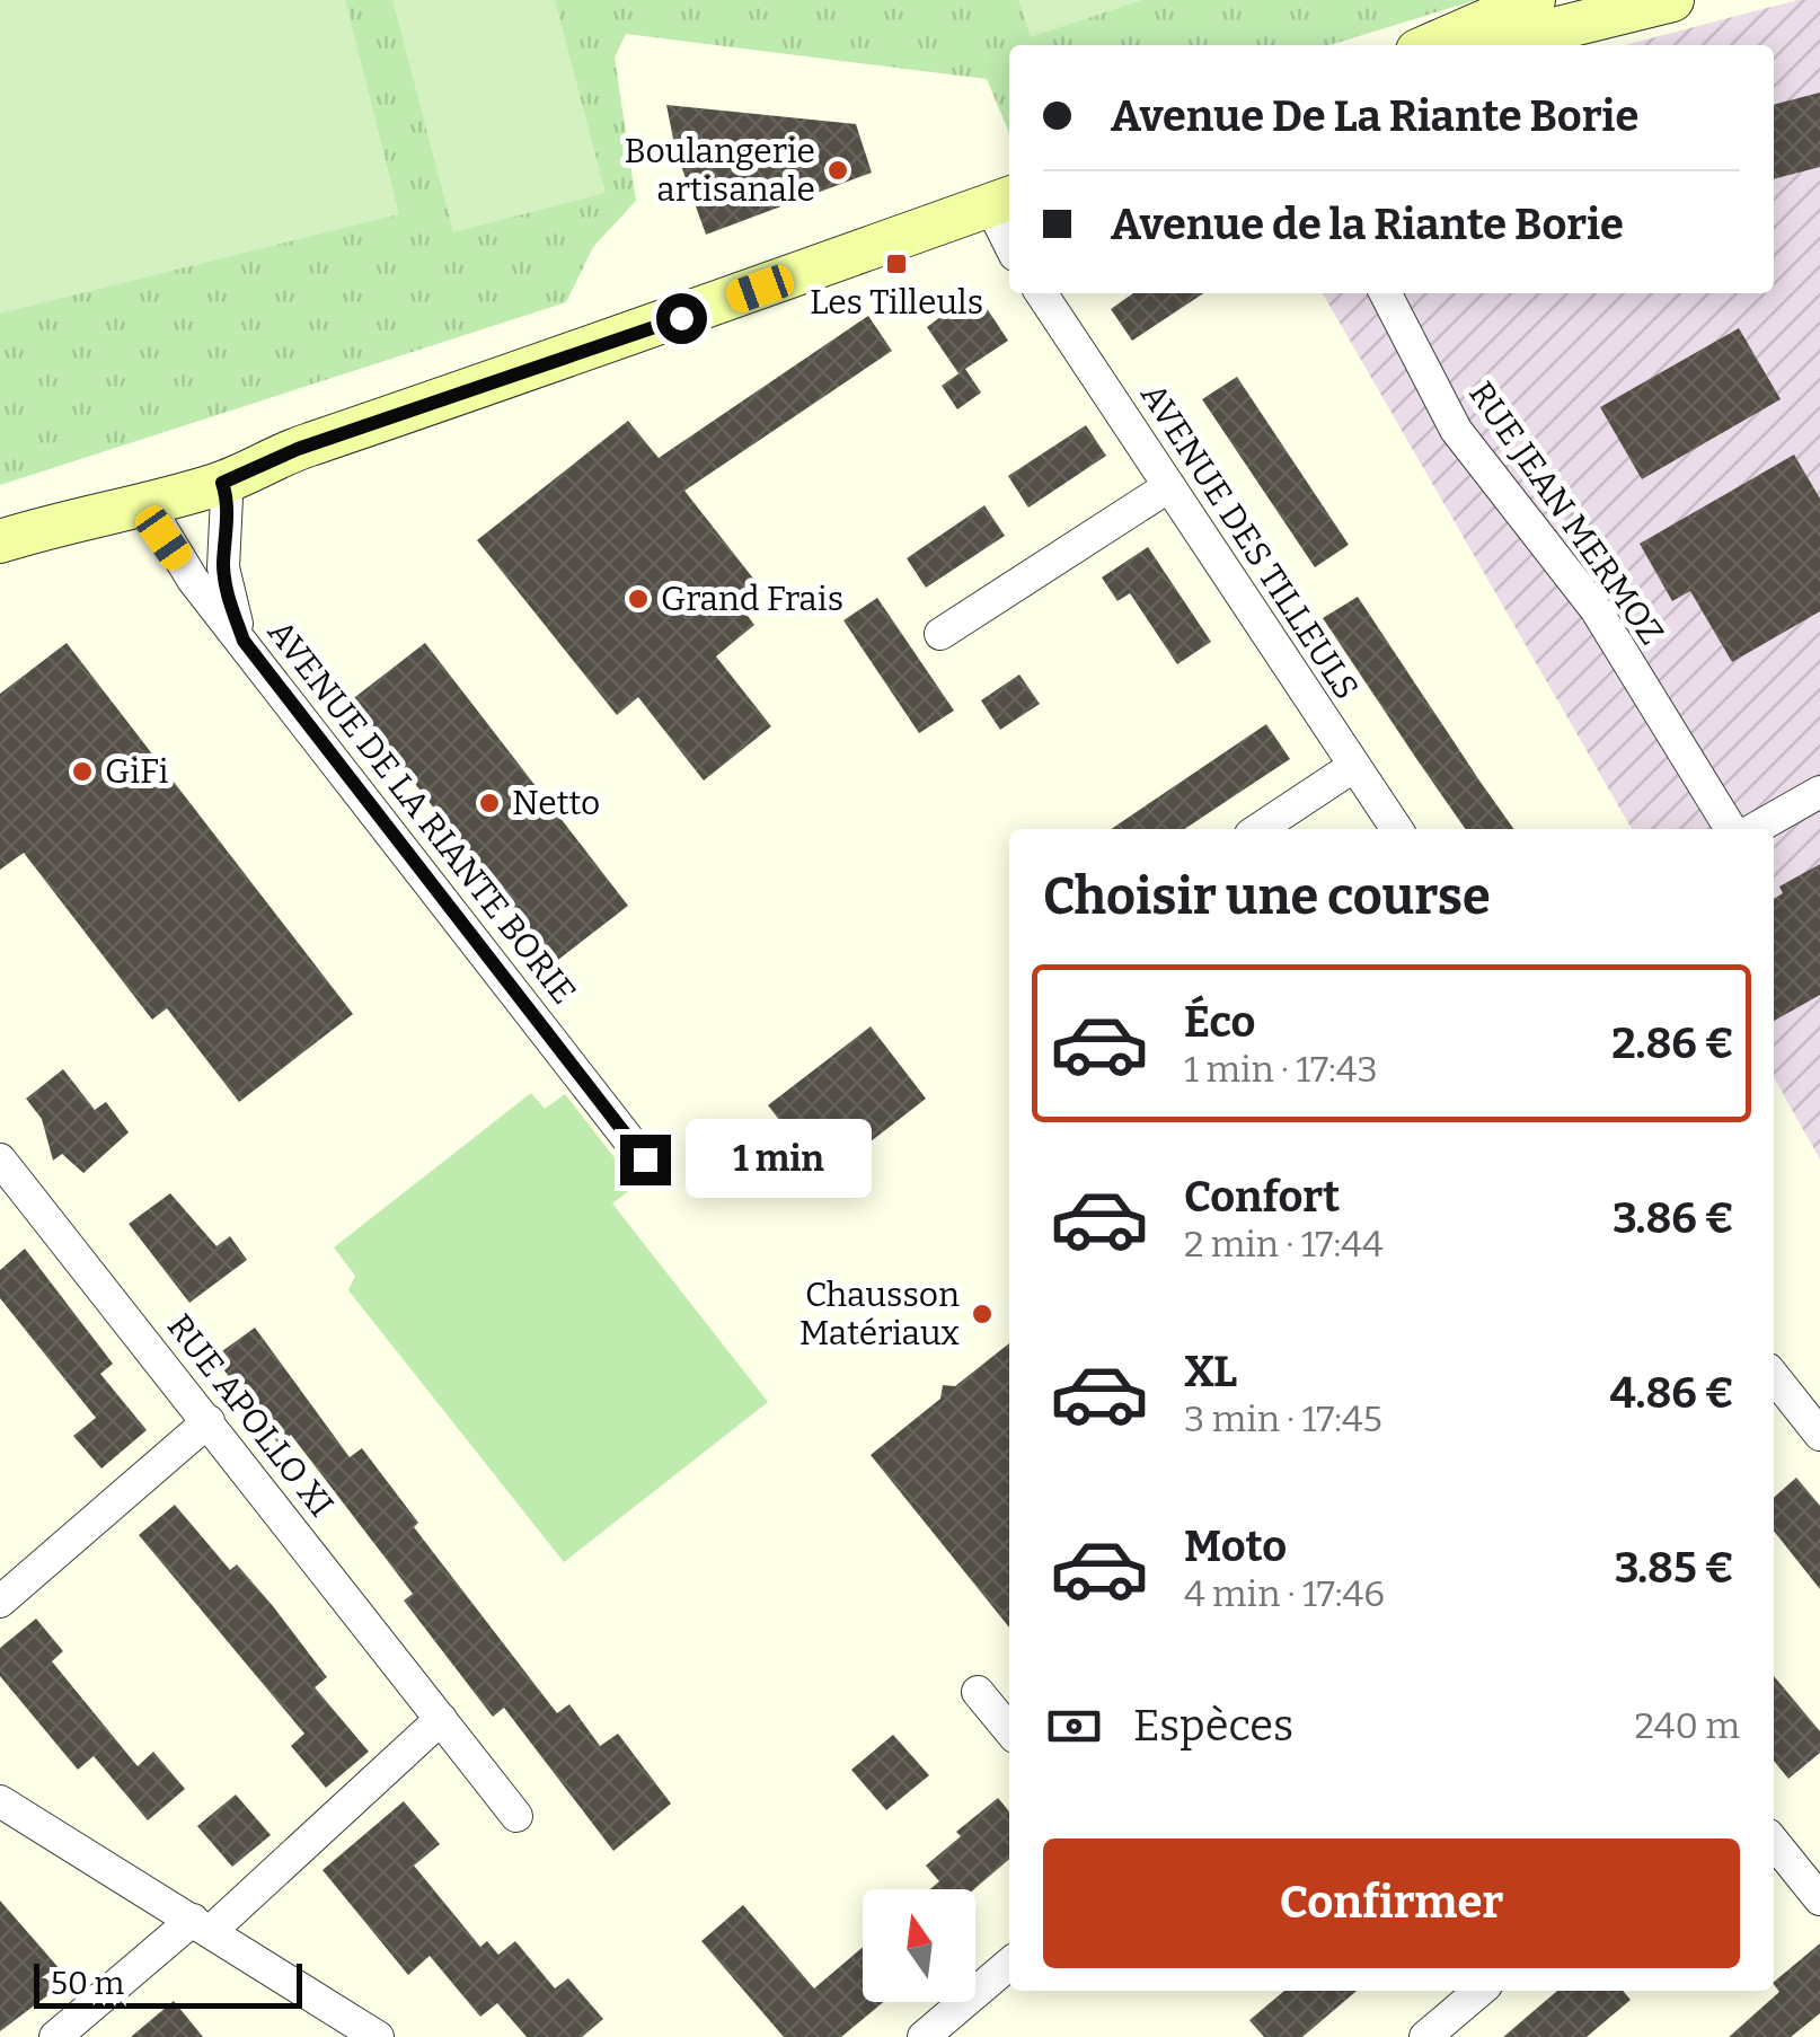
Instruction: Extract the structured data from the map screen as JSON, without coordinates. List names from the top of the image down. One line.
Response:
{"streets":{"street":["RUE JEAN MERMOZ","AVENUE DES TILLEULS","AVENUE DE LA RIANTE BORIE","RUE APOLLO XI"]},"places":{"other":["Boulangerie artisanale","Grand Frais","GiFi","Netto","Chausson Matériaux"],"transit":["Les Tilleuls"]},"scale_bar":"50 m","north":"top","page":{"banner":["Avenue De La Riante Borie","Avenue de la Riante Borie"],"heading":"Choisir une course","list":[{"name":"Éco","note":"1 min · 17:43","value":"2.86 €"},{"name":"Confort","note":"2 min · 17:44","value":"3.86 €"},{"name":"XL","note":"3 min · 17:45","value":"4.86 €"},{"name":"Moto","note":"4 min · 17:46","value":"3.85 €"}],"bubble":"1 min","pay":["Espèces","240 m"],"buttons":"Confirmer","scale":"50 m"}}
